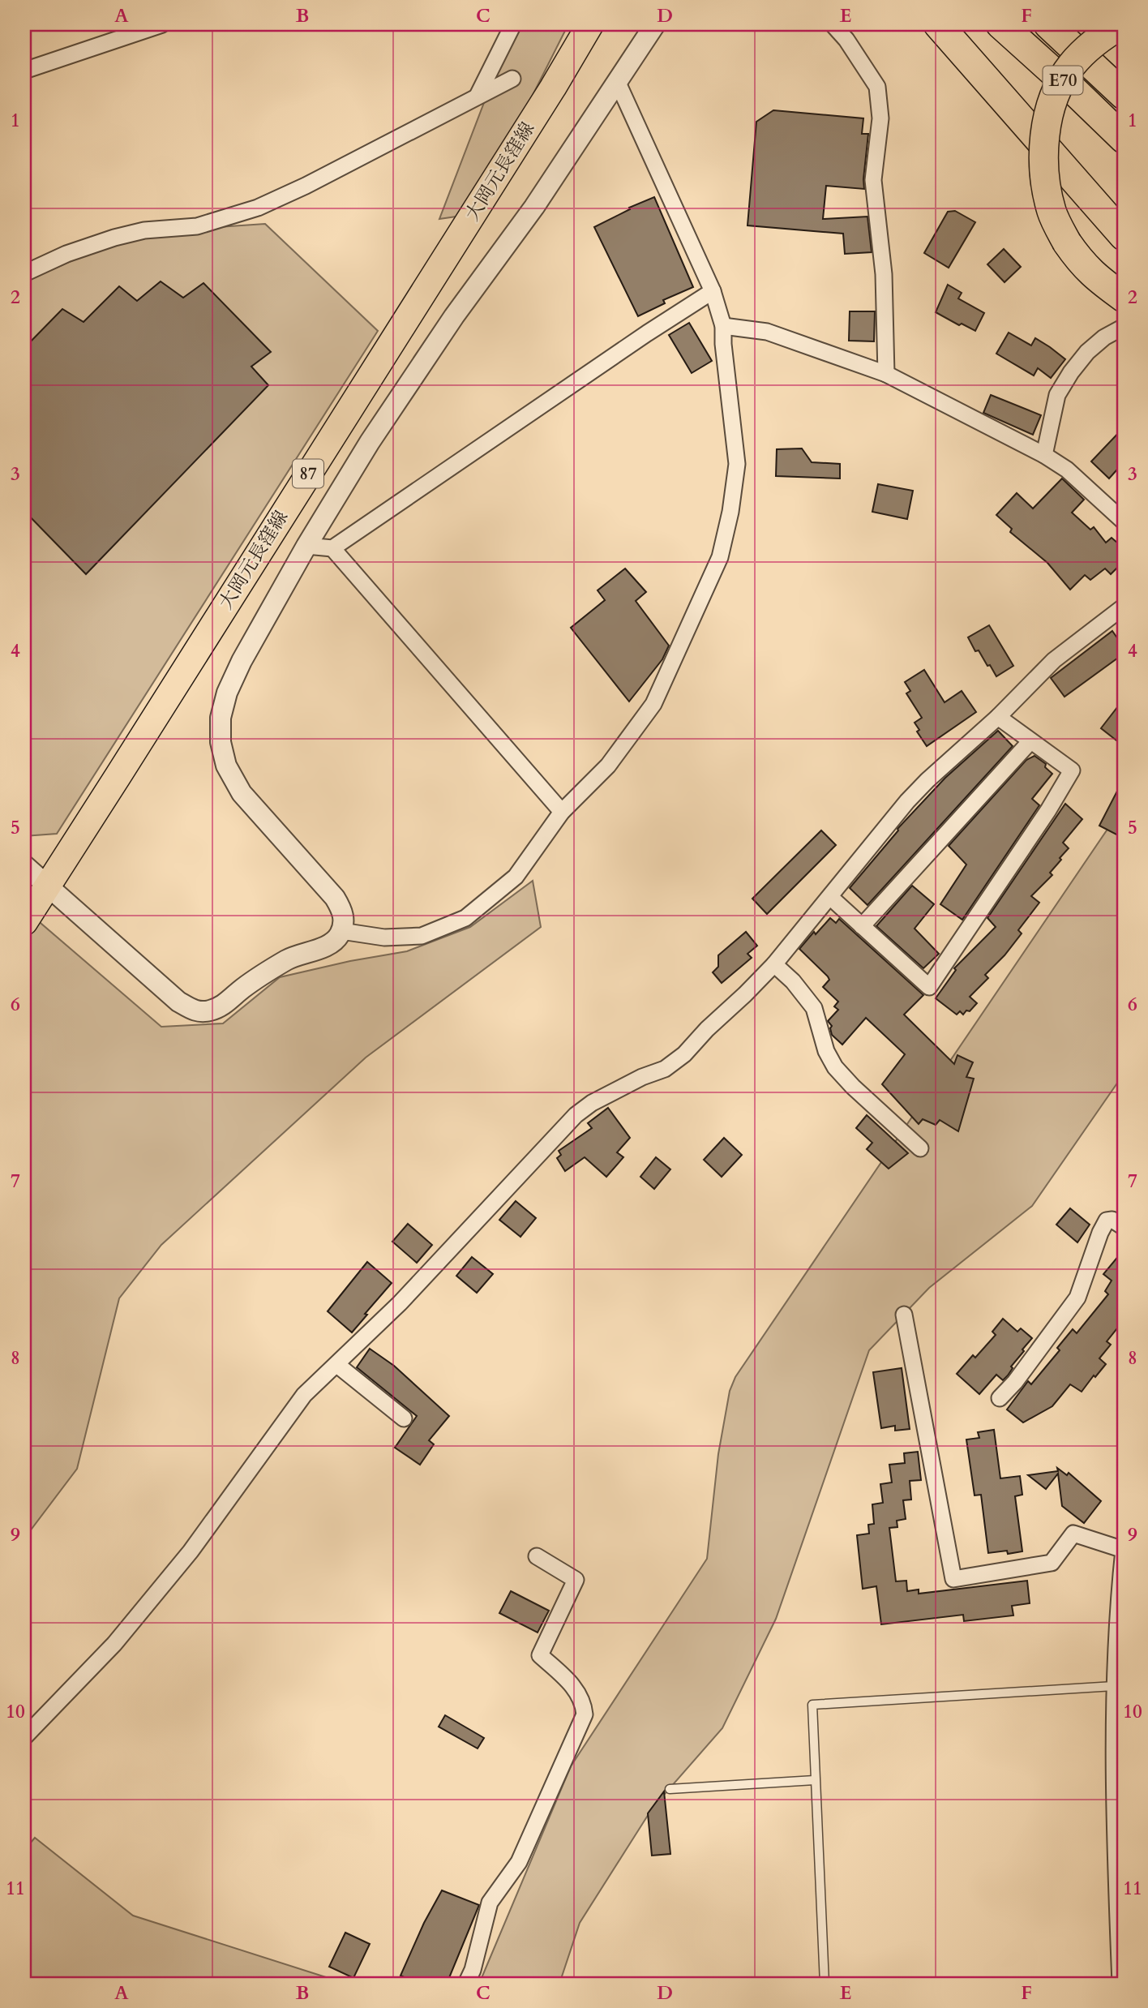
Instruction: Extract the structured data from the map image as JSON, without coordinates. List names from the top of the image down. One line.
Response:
{"streets":{"highway":["E70"],"main road":["大岡元長窪線","87"]},"grid":{"columns":["A","B","C","D","E","F"],"rows":["1","2","3","4","5","6","7","8","9","10","11"]}}
